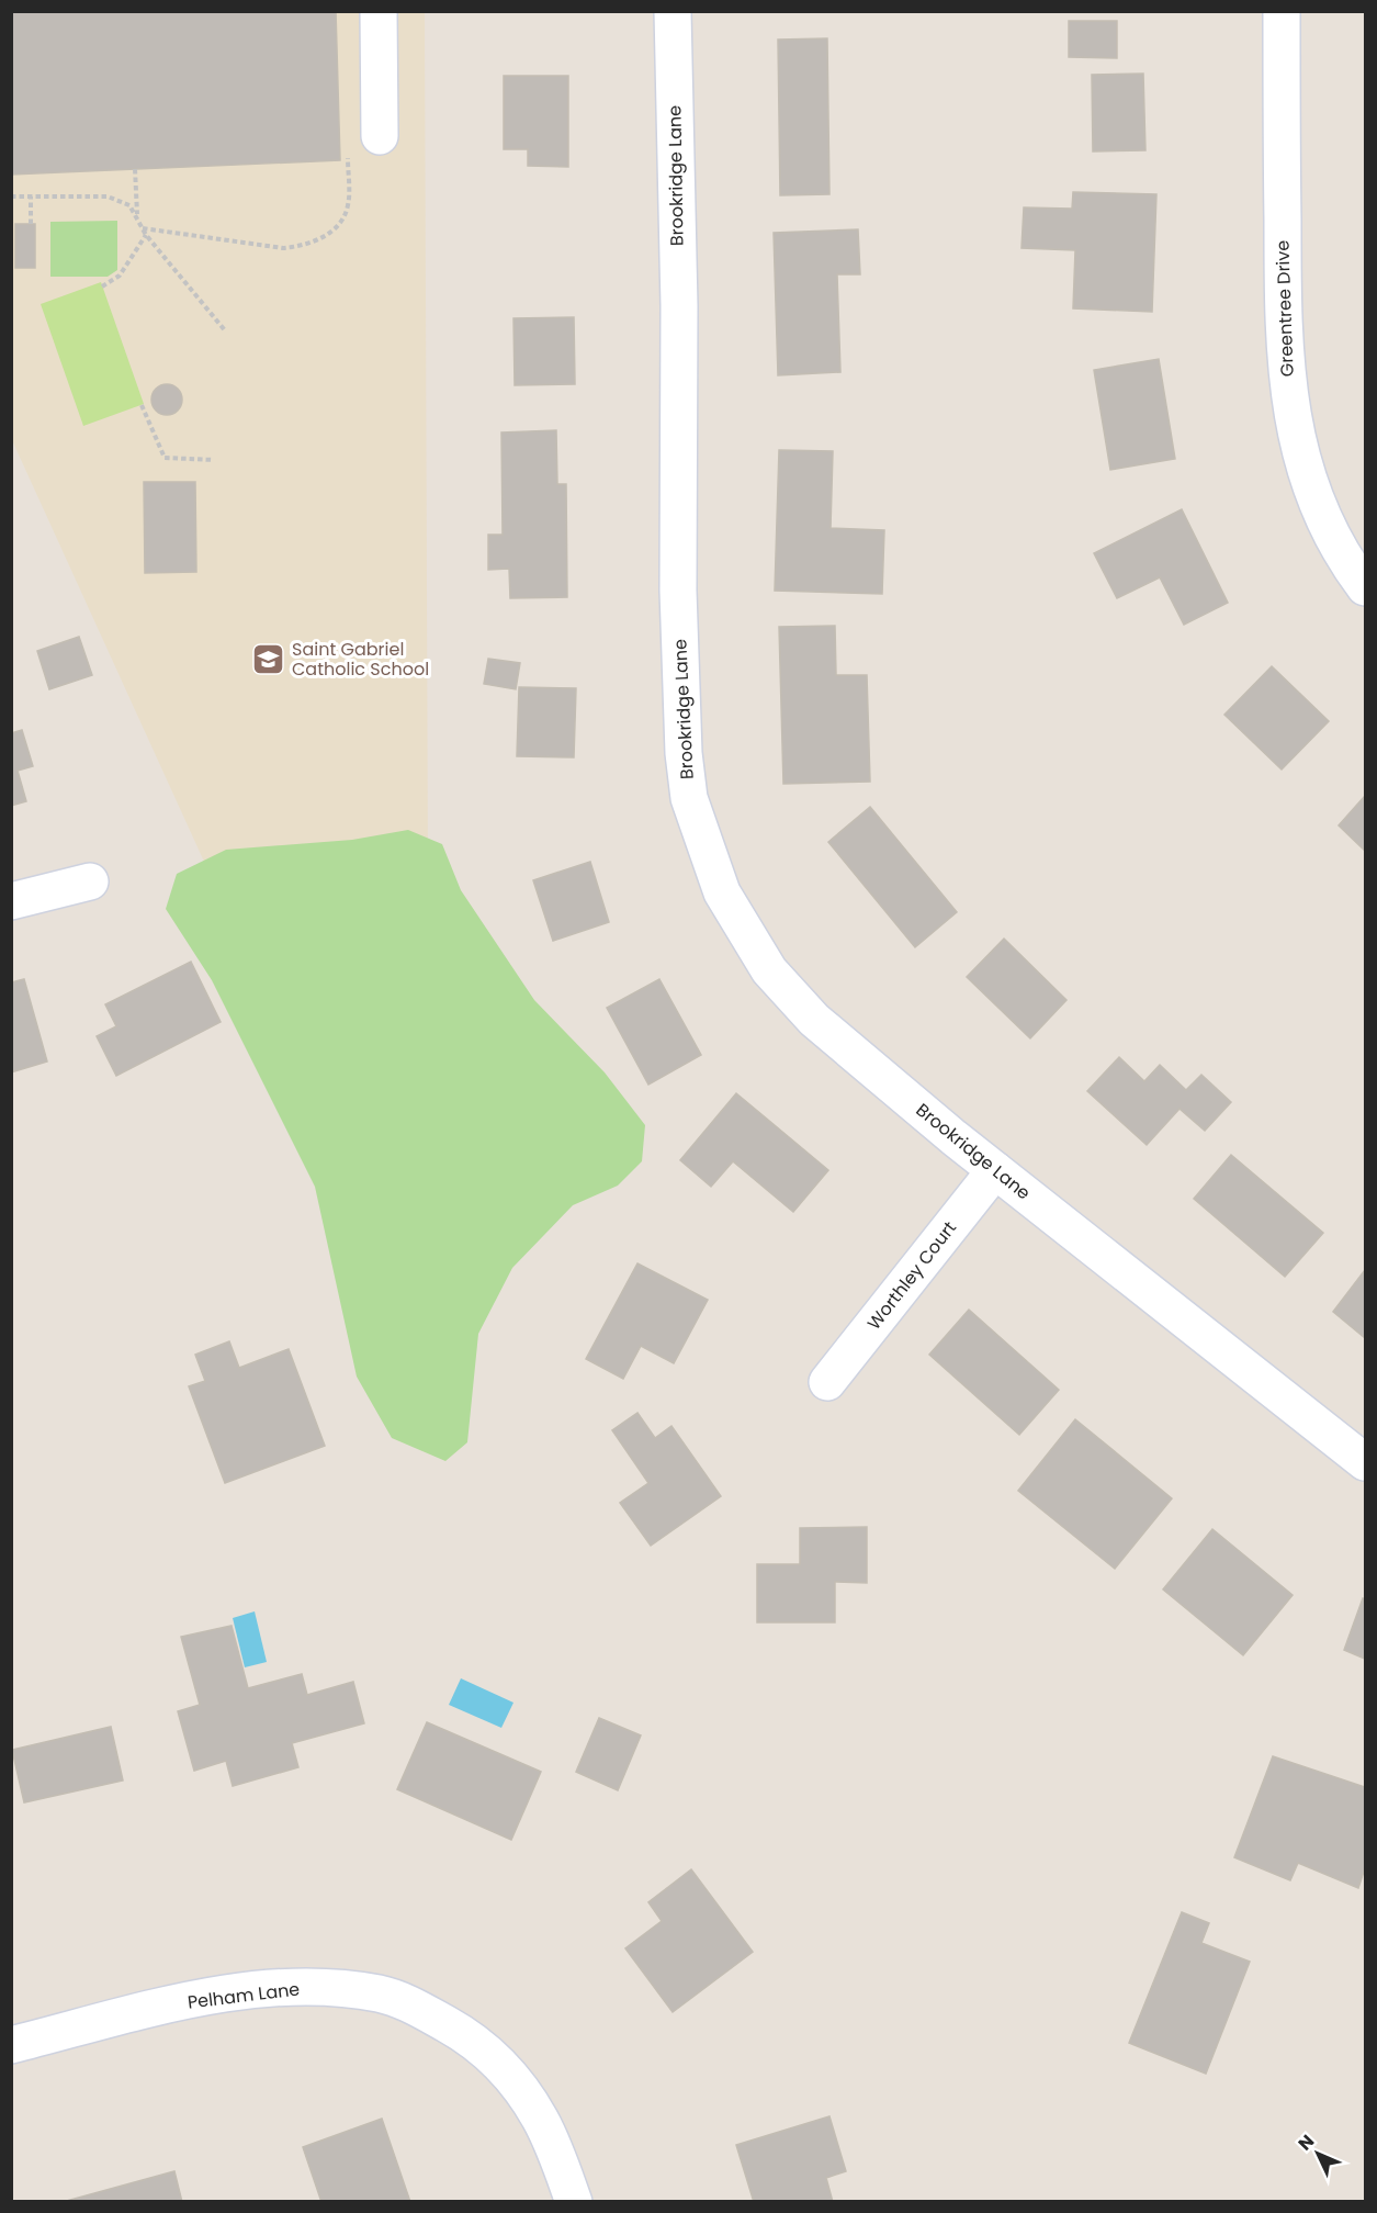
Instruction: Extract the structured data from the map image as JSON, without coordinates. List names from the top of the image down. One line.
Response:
{"streets":{"street":["Brookridge Lane","Greentree Drive","Worthley Court","Pelham Lane"]},"crossings":[["Brookridge Lane","Worthley Court"]],"places":{"school or university":["Saint Gabriel Catholic School"]},"north":"top left"}
